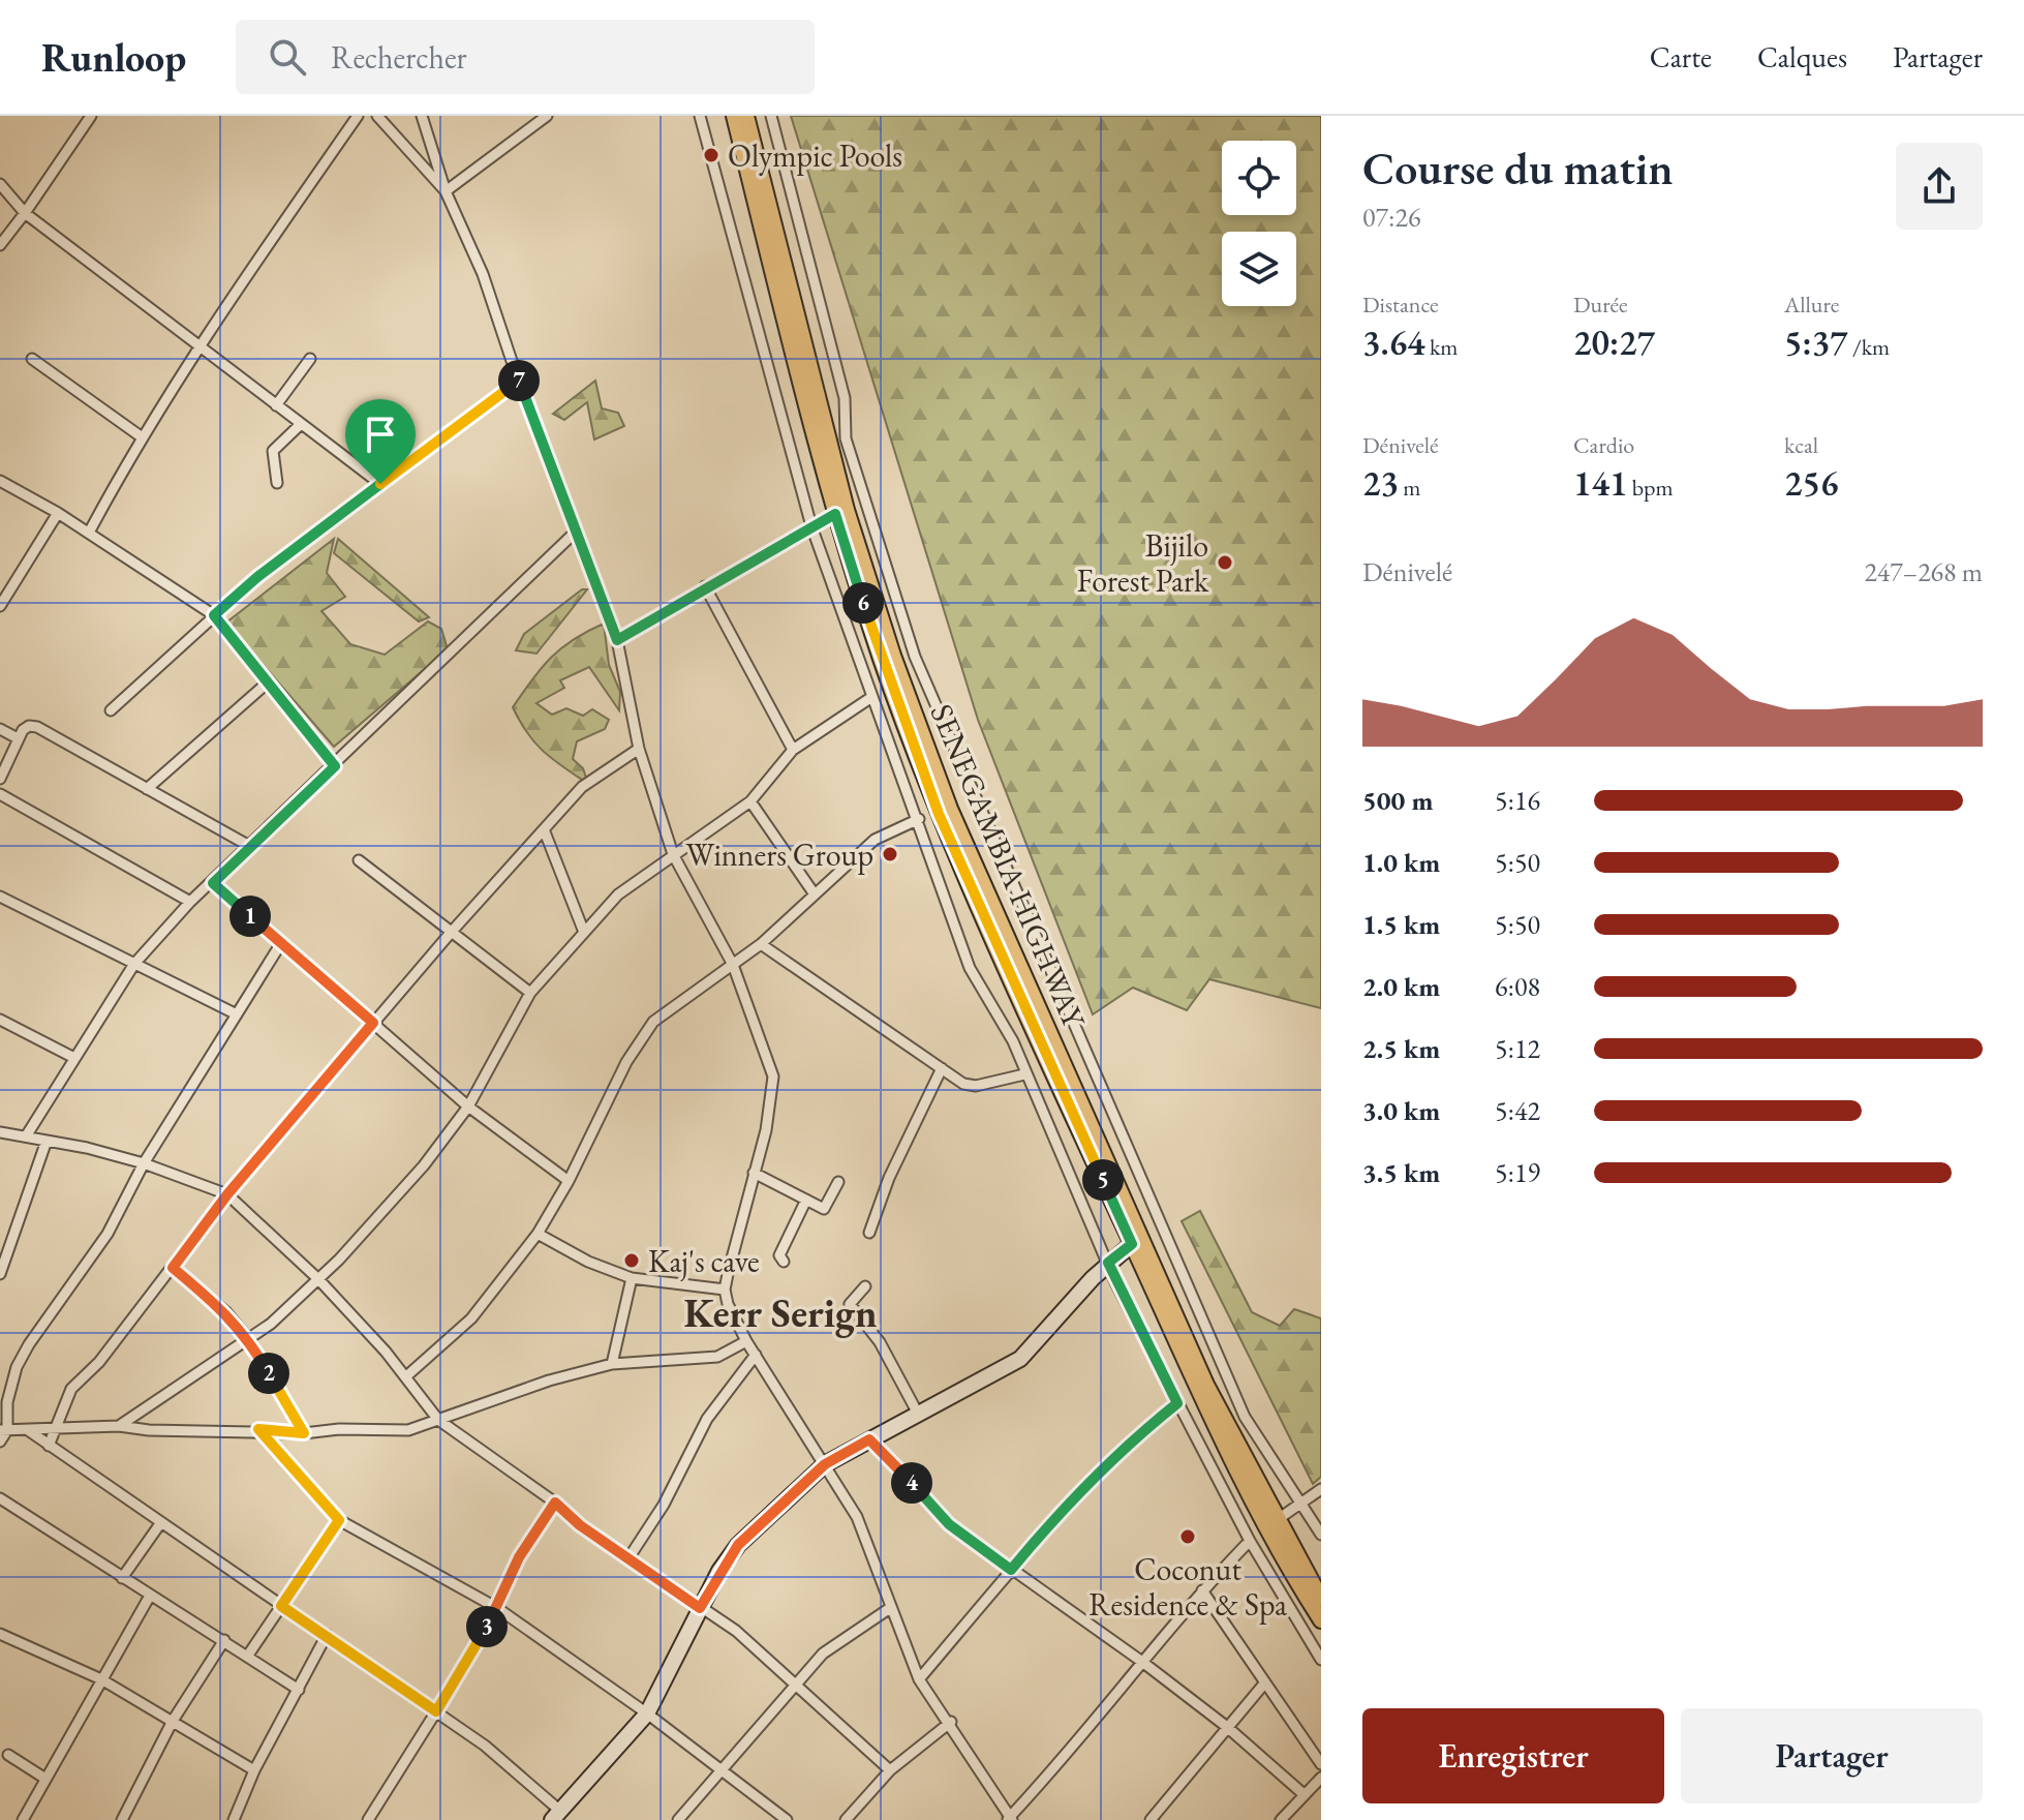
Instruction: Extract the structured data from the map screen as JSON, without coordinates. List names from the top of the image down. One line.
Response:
{"streets":{"main road":["SENEGAMBIA HIGHWAY"]},"districts":["Kerr Serign"],"places":["Olympic Pools","Bijilo Forest Park","Winners Group","Kaj's cave","Coconut Residence & Spa"],"page":{"header":"Runloop","search":"Rechercher","nav":["Carte","Calques","Partager"],"heading":["Course du matin","07:26"],"stats":[["Distance","3.64 km"],["Durée","20:27"],["Allure","5:37 /km"],["Dénivelé","23 m"],["Cardio","141 bpm"],["kcal","256"]],"pins":["7","6","1","5","2","4","3"],"chart":["Dénivelé","247–268 m"],"list":[{"name":"500 m","note":"5:16"},{"name":"1.0 km","note":"5:50"},{"name":"1.5 km","note":"5:50"},{"name":"2.0 km","note":"6:08"},{"name":"2.5 km","note":"5:12"},{"name":"3.0 km","note":"5:42"},{"name":"3.5 km","note":"5:19"}],"buttons":["Enregistrer","Partager"]}}
